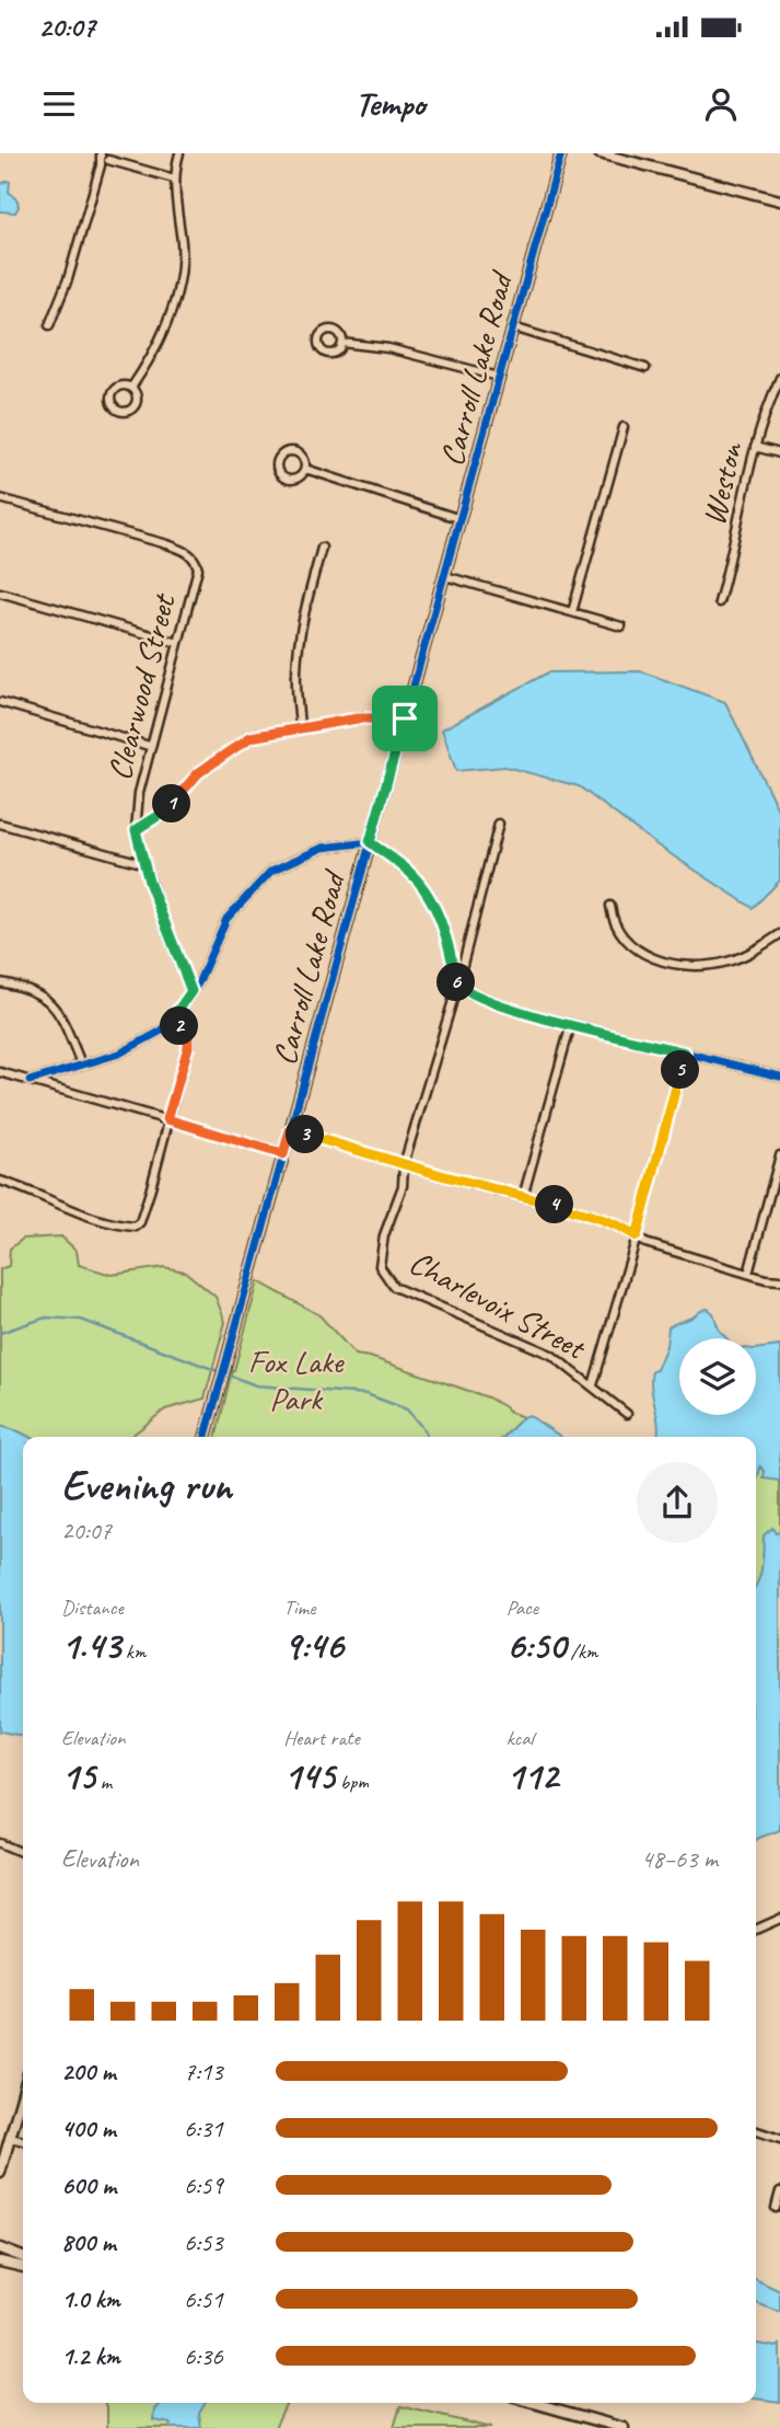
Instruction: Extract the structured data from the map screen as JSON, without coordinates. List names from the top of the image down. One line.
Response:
{"streets":{"street":["Carroll Lake Road","Weston","Clearwood Street","Charlevoix Street"]},"parks":["Fox Lake Park"],"page":{"status":"20:07","header":"Tempo","pins":["1","6","2","5","3","4"],"heading":["Evening run","20:07"],"stats":[["Distance","1.43 km"],["Time","9:46"],["Pace","6:50 /km"],["Elevation","15 m"],["Heart rate","145 bpm"],["kcal","112"]],"chart":["Elevation","48–63 m"],"list":[{"name":"200 m","note":"7:13"},{"name":"400 m","note":"6:31"},{"name":"600 m","note":"6:59"},{"name":"800 m","note":"6:53"},{"name":"1.0 km","note":"6:51"},{"name":"1.2 km","note":"6:36"}]}}
